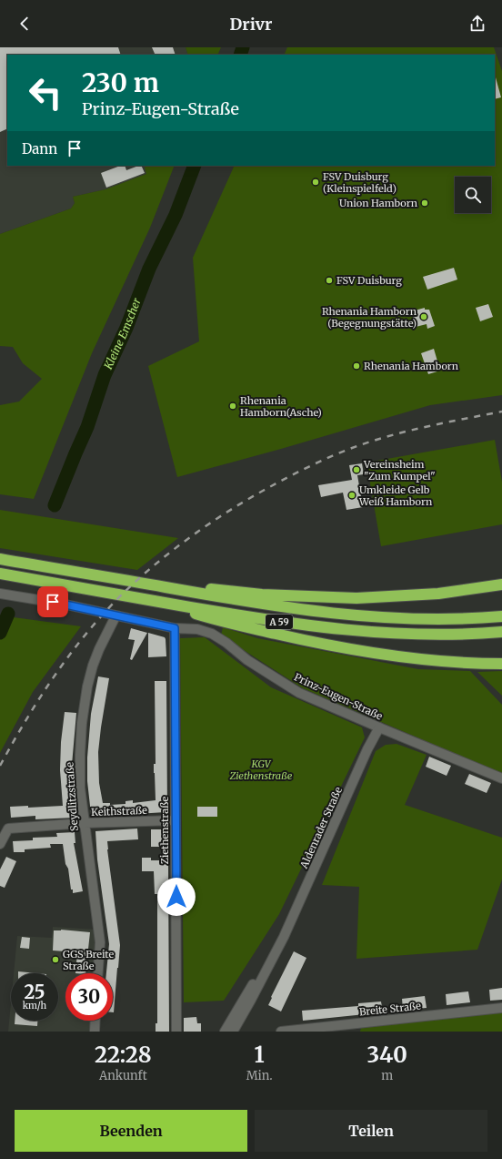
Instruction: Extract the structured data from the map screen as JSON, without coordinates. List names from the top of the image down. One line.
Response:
{"streets":{"highway":["A 59"],"street":["Prinz-Eugen-Straße","Seydlitzstraße","Keithstraße","Aldenrader Straße","Ziethenstraße","Breite Straße"]},"crossings":[["Prinz-Eugen-Straße","Seydlitzstraße"],["Prinz-Eugen-Straße","Aldenrader Straße"],["Prinz-Eugen-Straße","Ziethenstraße"],["Seydlitzstraße","Keithstraße"],["Keithstraße","Ziethenstraße"]],"water":["Kleine Emscher"],"parks":["KGV Ziethenstraße"],"places":["FSV Duisburg (Kleinspielfeld)","Union Hamborn","FSV Duisburg","Rhenania Hamborn (Begegnungstätte)","Rhenania Hamborn","Rhenania Hamborn(Asche)","Vereinsheim \"Zum Kumpel\"","Umkleide Gelb Weiß Hamborn","GGS Breite Straße"],"page":{"header":"Drivr","turn":["230 m","Prinz-Eugen-Straße"],"then":"Dann","speed":"25 km/h","limit":"30","eta":["22:28","Ankunft","1","Min.","340","m"],"buttons":["Beenden","Teilen"]}}
